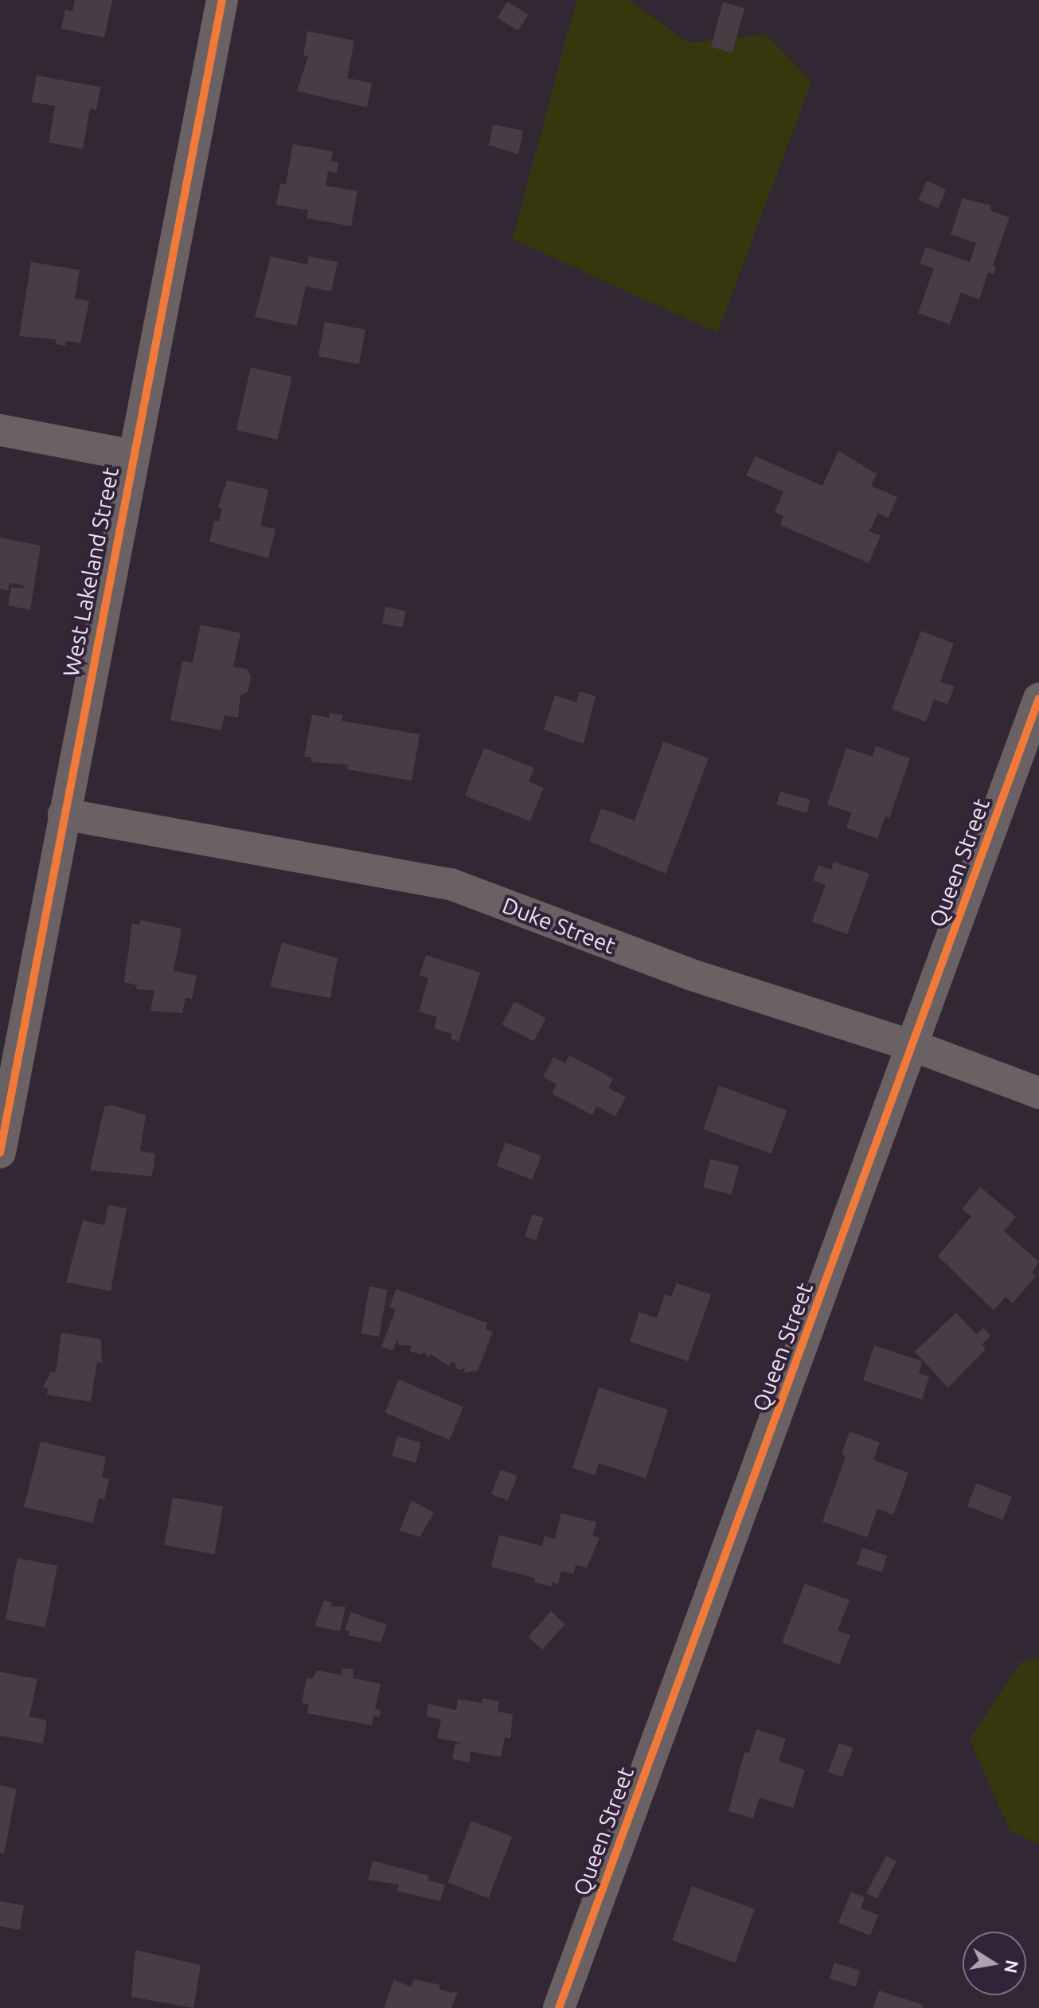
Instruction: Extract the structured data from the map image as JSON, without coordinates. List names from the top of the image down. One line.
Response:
{"streets":{"street":["West Lakeland Street","Queen Street","Duke Street"]},"crossings":[["West Lakeland Street","Duke Street"],["Queen Street","Duke Street"]],"north":"right"}
